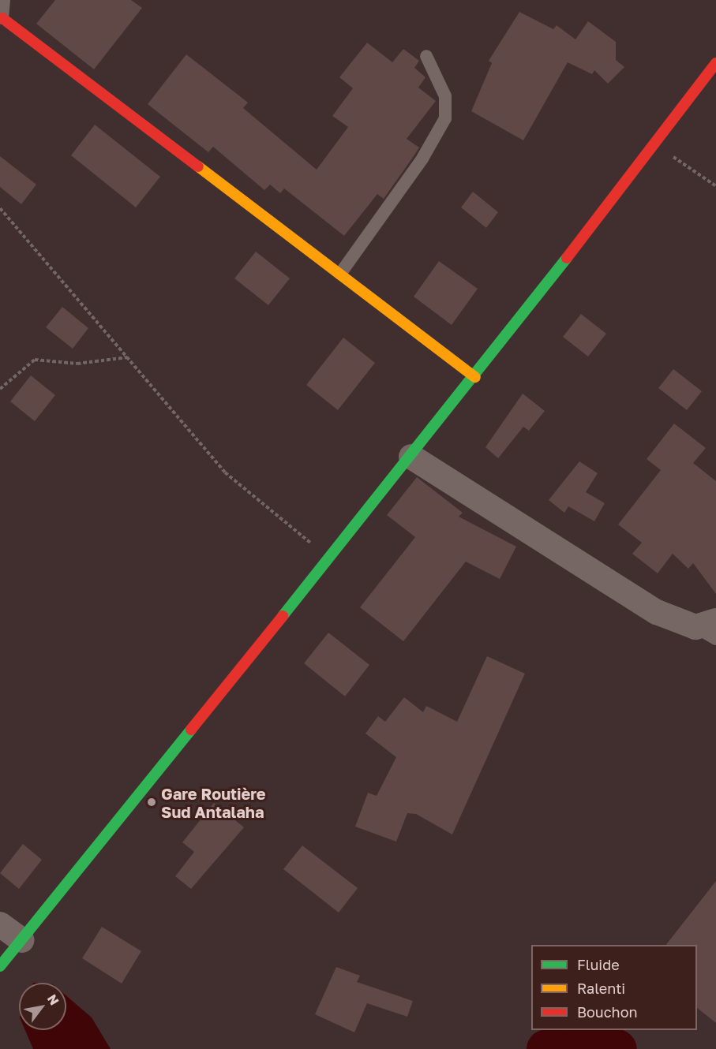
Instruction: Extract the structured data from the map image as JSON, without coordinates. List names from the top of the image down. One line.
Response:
{"places":["Gare Routière Sud Antalaha"],"legend":["Fluide","Ralenti","Bouchon"],"north":"top right"}
